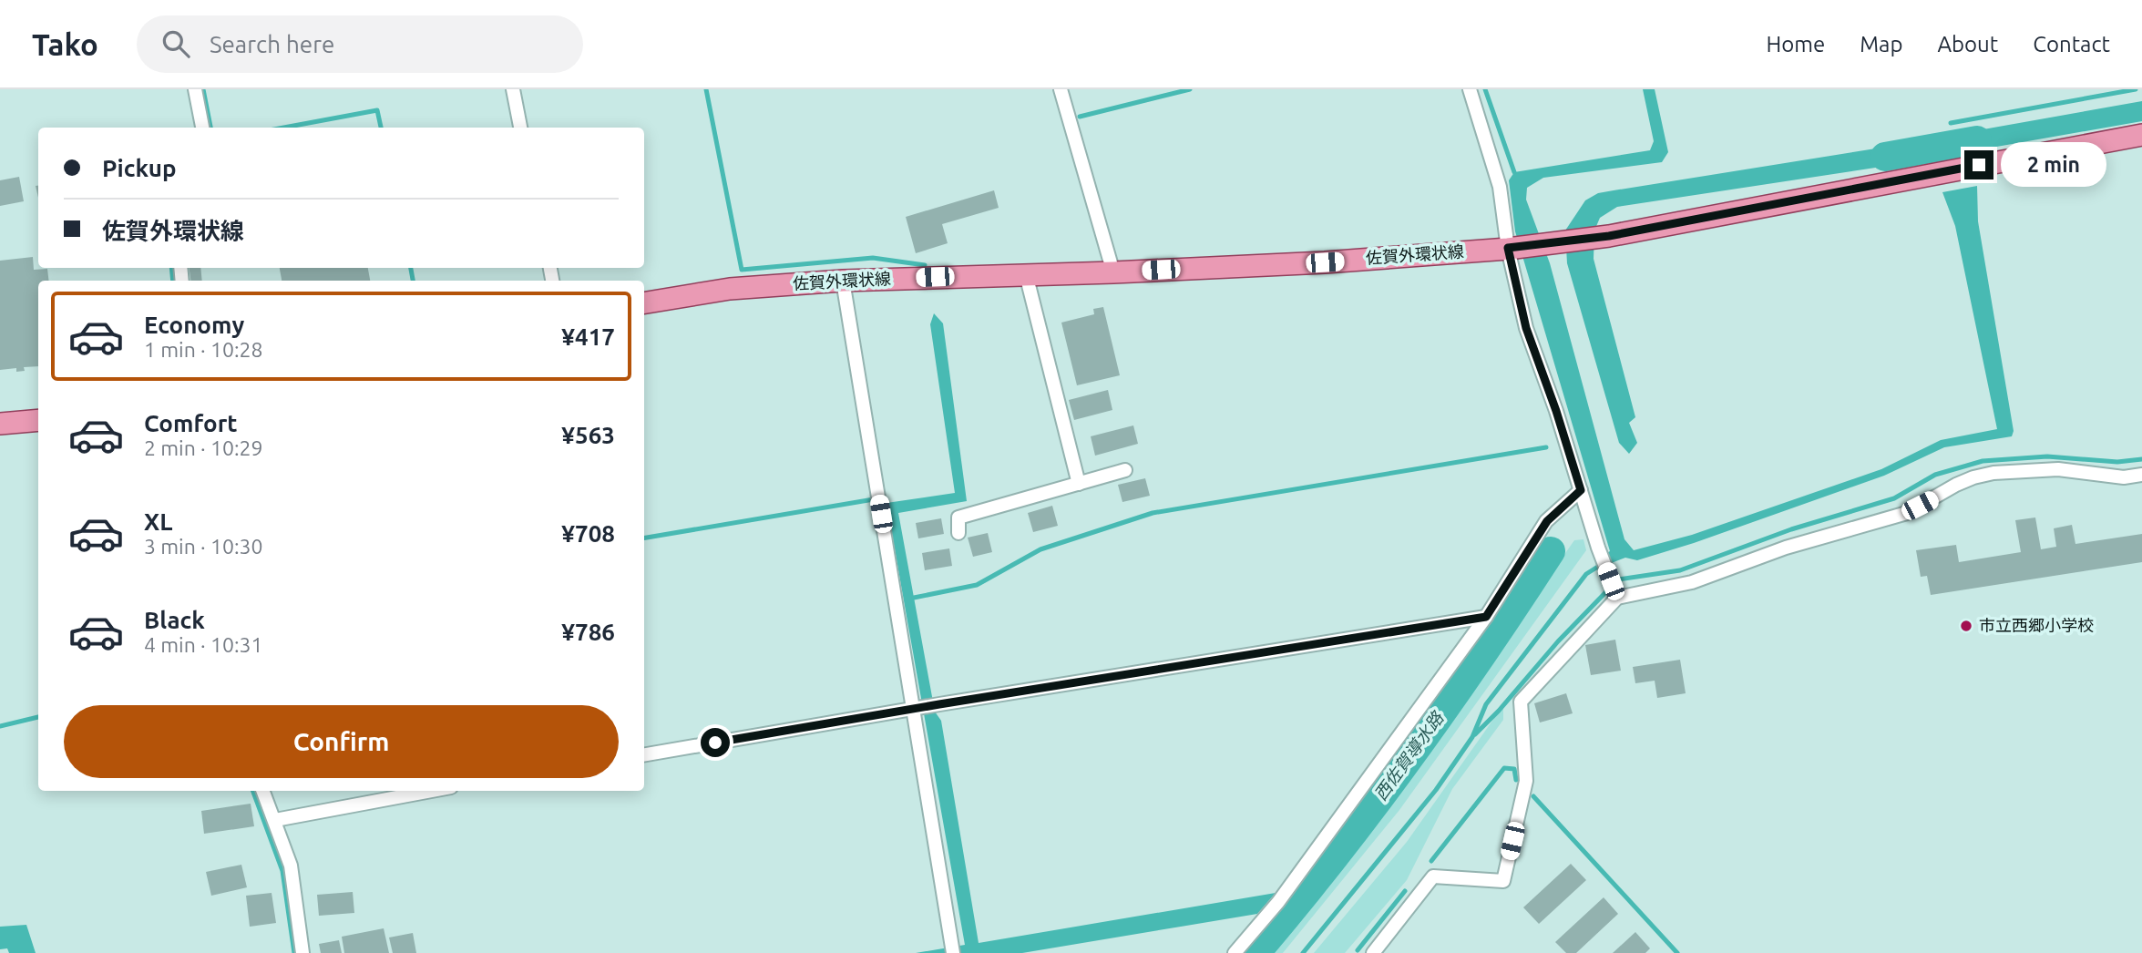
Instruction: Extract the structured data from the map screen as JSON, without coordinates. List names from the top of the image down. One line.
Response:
{"streets":{"main road":["佐賀外環状線"]},"water":["西佐賀導水路"],"places":["市立西郷小学校"],"page":{"header":"Tako","search":"Search here","nav":["Home","Map","About","Contact"],"banner":["Pickup","佐賀外環状線"],"bubble":"2 min","list":[{"name":"Economy","note":"1 min · 10:28","value":"¥417"},{"name":"Comfort","note":"2 min · 10:29","value":"¥563"},{"name":"XL","note":"3 min · 10:30","value":"¥708"},{"name":"Black","note":"4 min · 10:31","value":"¥786"}],"buttons":"Confirm"}}
